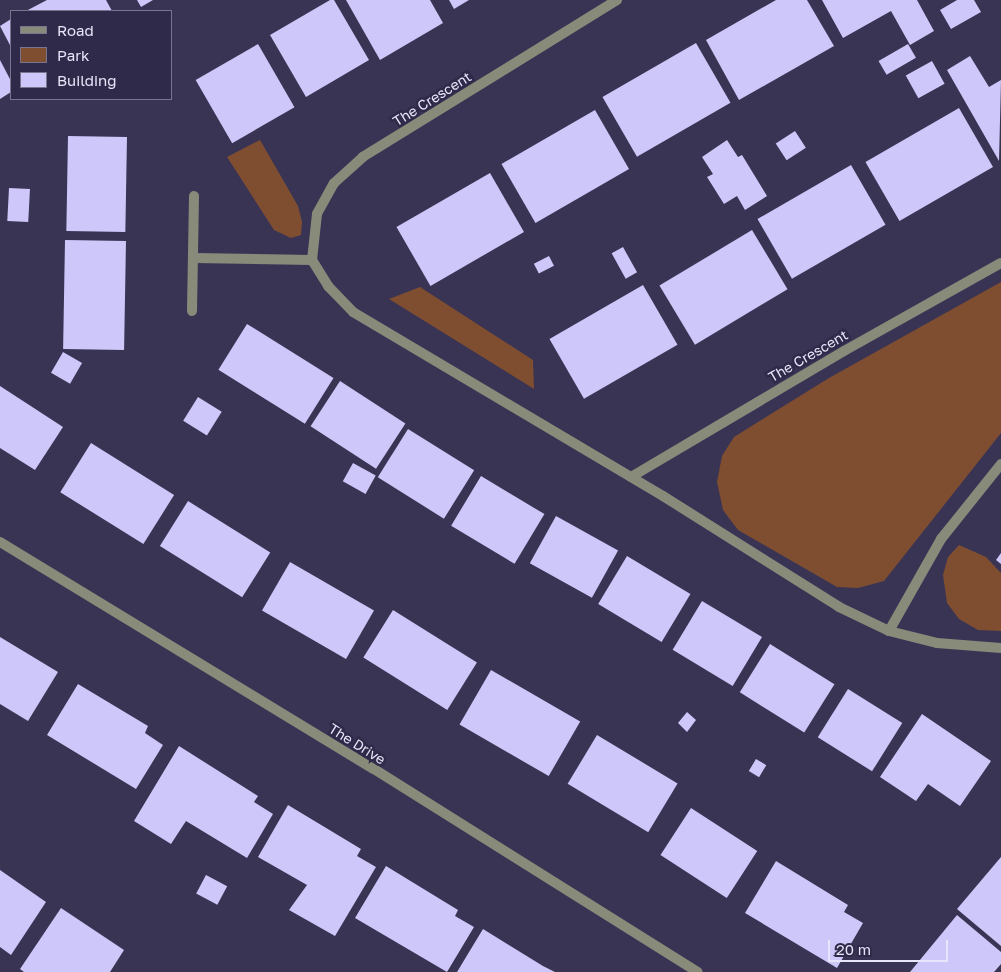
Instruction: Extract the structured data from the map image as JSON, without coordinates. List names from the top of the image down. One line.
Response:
{"streets":{"street":["The Crescent","The Drive"]},"legend":["Road","Park","Building"],"scale_bar":"20 m"}
